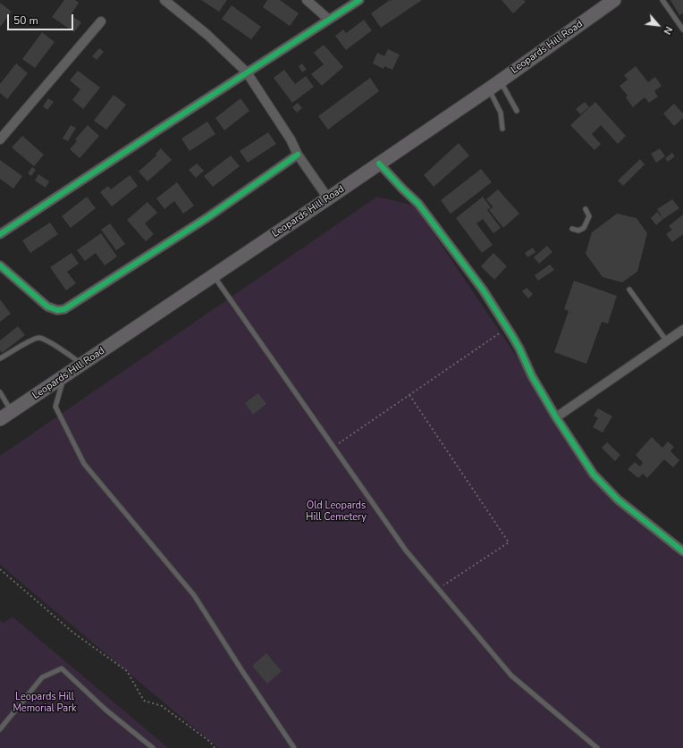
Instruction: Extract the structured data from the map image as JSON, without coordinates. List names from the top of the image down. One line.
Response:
{"streets":{"main road":["Leopards Hill Road"]},"parks":["Old Leopards Hill Cemetery","Leopards Hill Memorial Park"],"scale_bar":"50 m","north":"bottom right"}
